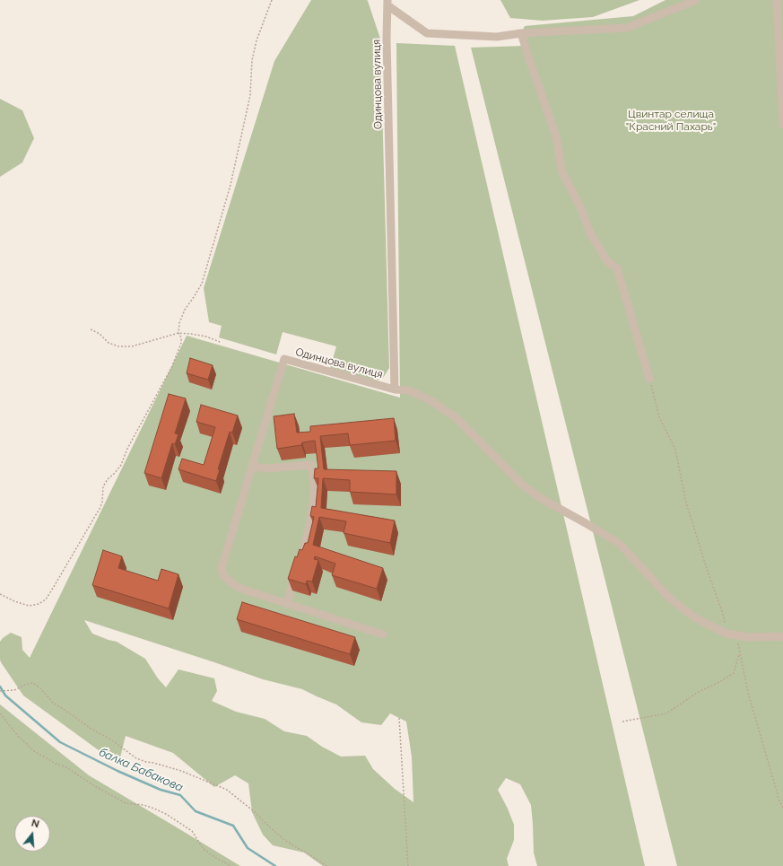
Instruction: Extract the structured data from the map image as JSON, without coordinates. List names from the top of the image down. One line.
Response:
{"streets":{"street":["Одинцова вулиця"]},"water":["балка Бабакова"],"parks":["Цвинтар селища \"Красний Пахарь\""],"north":"top"}
